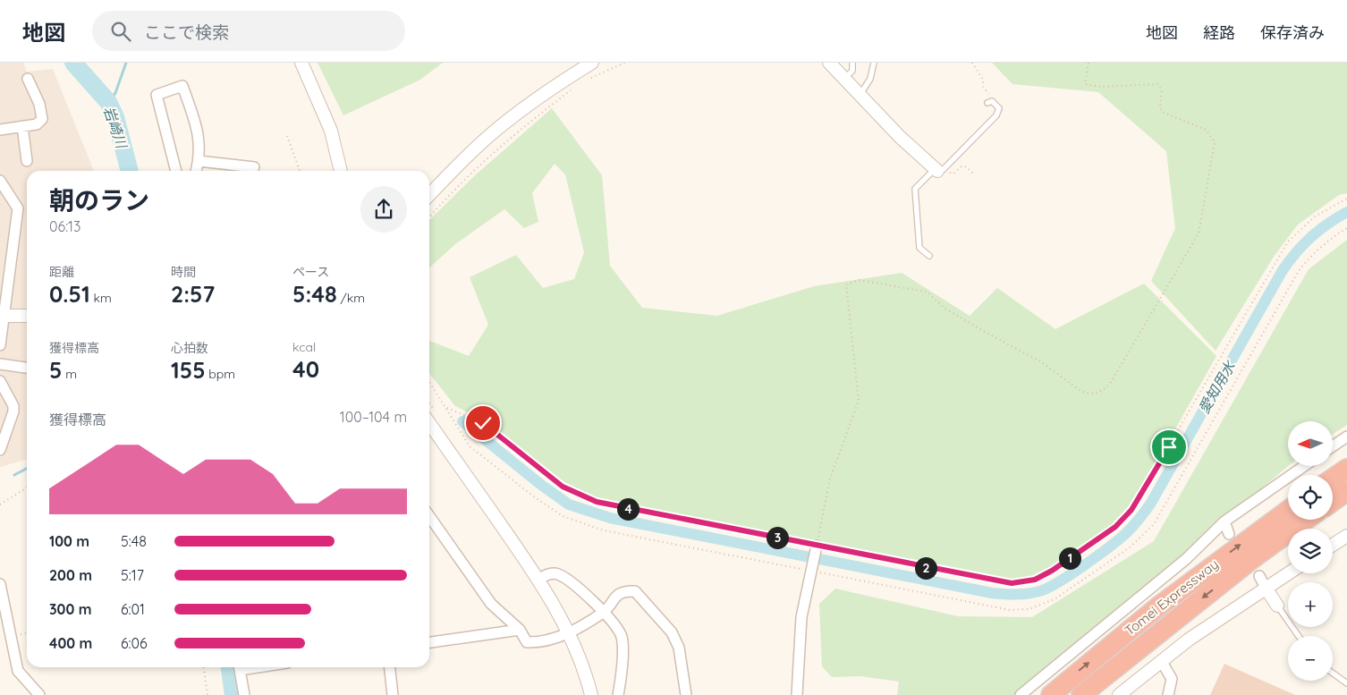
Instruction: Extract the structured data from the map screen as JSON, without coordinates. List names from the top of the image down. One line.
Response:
{"streets":{"highway":["Tomei Expressway"]},"water":["岩崎川","愛知用水"],"north":"left","page":{"header":"地図","search":"ここで検索","nav":["地図","経路","保存済み"],"heading":["朝のラン","06:13"],"stats":[["距離","0.51 km"],["時間","2:57"],["ペース","5:48 /km"],["獲得標高","5 m"],["心拍数","155 bpm"],["kcal","40"]],"chart":["獲得標高","100–104 m"],"map_buttons":["+","−"],"pins":["4","3","1","2"],"list":[{"name":"100 m","note":"5:48"},{"name":"200 m","note":"5:17"},{"name":"300 m","note":"6:01"},{"name":"400 m","note":"6:06"}]}}
